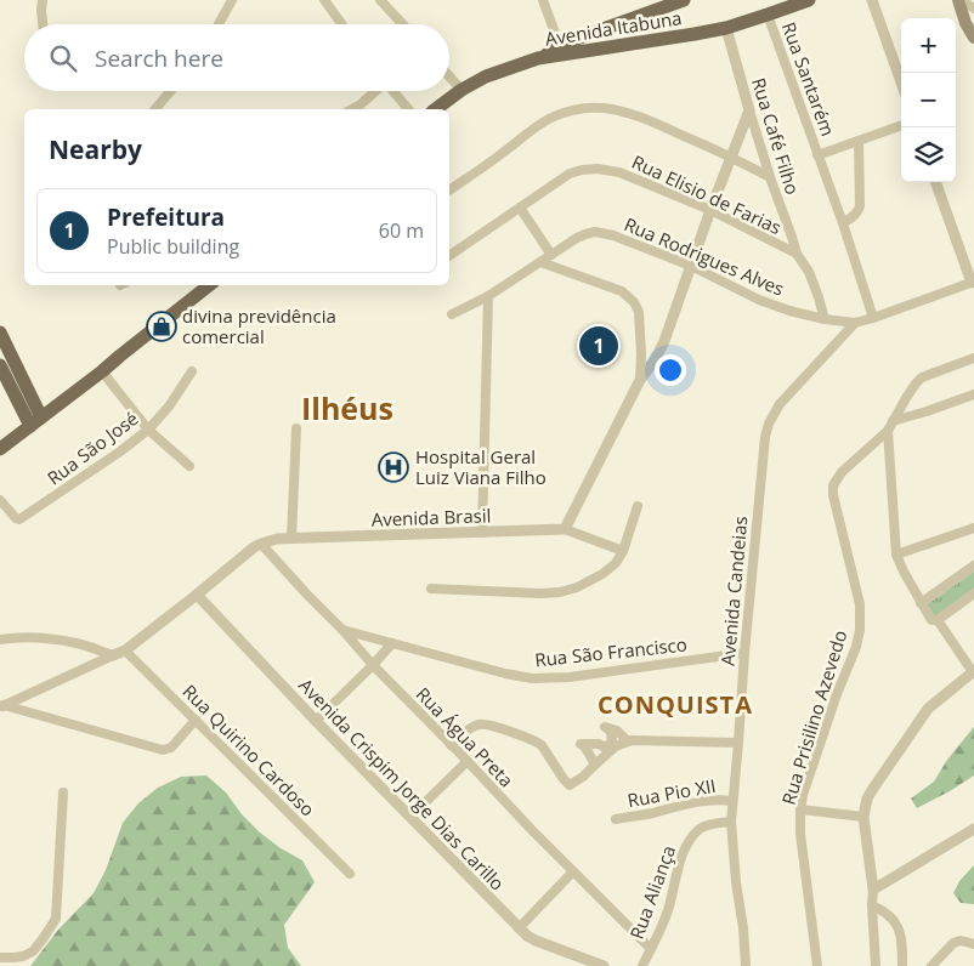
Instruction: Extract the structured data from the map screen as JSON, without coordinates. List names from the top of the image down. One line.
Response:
{"streets":{"main road":["Avenida Itabuna"],"street":["Rua Santarém","Rua Café Filho","Rua Elisio de Farias","Rua Rodrigues Alves","Rua São José","Avenida Brasil","Avenida Candeias","Rua São Francisco","Rua Prisilino Azevedo","Rua Água Preta","Rua Quirino Cardoso","Avenida Crispim Jorge Dias Carillo","Rua Pio XII","Rua Aliança"]},"crossings":[["Avenida Itabuna","Rua Santarém"],["Avenida Itabuna","Rua Café Filho"],["Rua Café Filho","Rua Elisio de Farias"],["Rua Café Filho","Rua Rodrigues Alves"],["Rua Rodrigues Alves","Avenida Candeias"],["Avenida Brasil","Rua Água Preta"],["Avenida Brasil","Rua Quirino Cardoso"],["Avenida Brasil","Avenida Crispim Jorge Dias Carillo"],["Avenida Candeias","Rua São Francisco"],["Avenida Candeias","Rua Pio XII"],["Avenida Candeias","Rua Aliança"],["Rua São Francisco","Rua Água Preta"],["Rua Água Preta","Rua Aliança"]],"districts":["Ilhéus","CONQUISTA"],"places":{"shop":["divina previdência comercial"],"hospital":["Hospital Geral Luiz Viana Filho"]},"page":{"map_buttons":["+","−"],"search":"Search here","heading":"Nearby","list":[{"mark":"1","name":"Prefeitura","note":"Public building","value":"60 m"}],"pins":"1"}}
